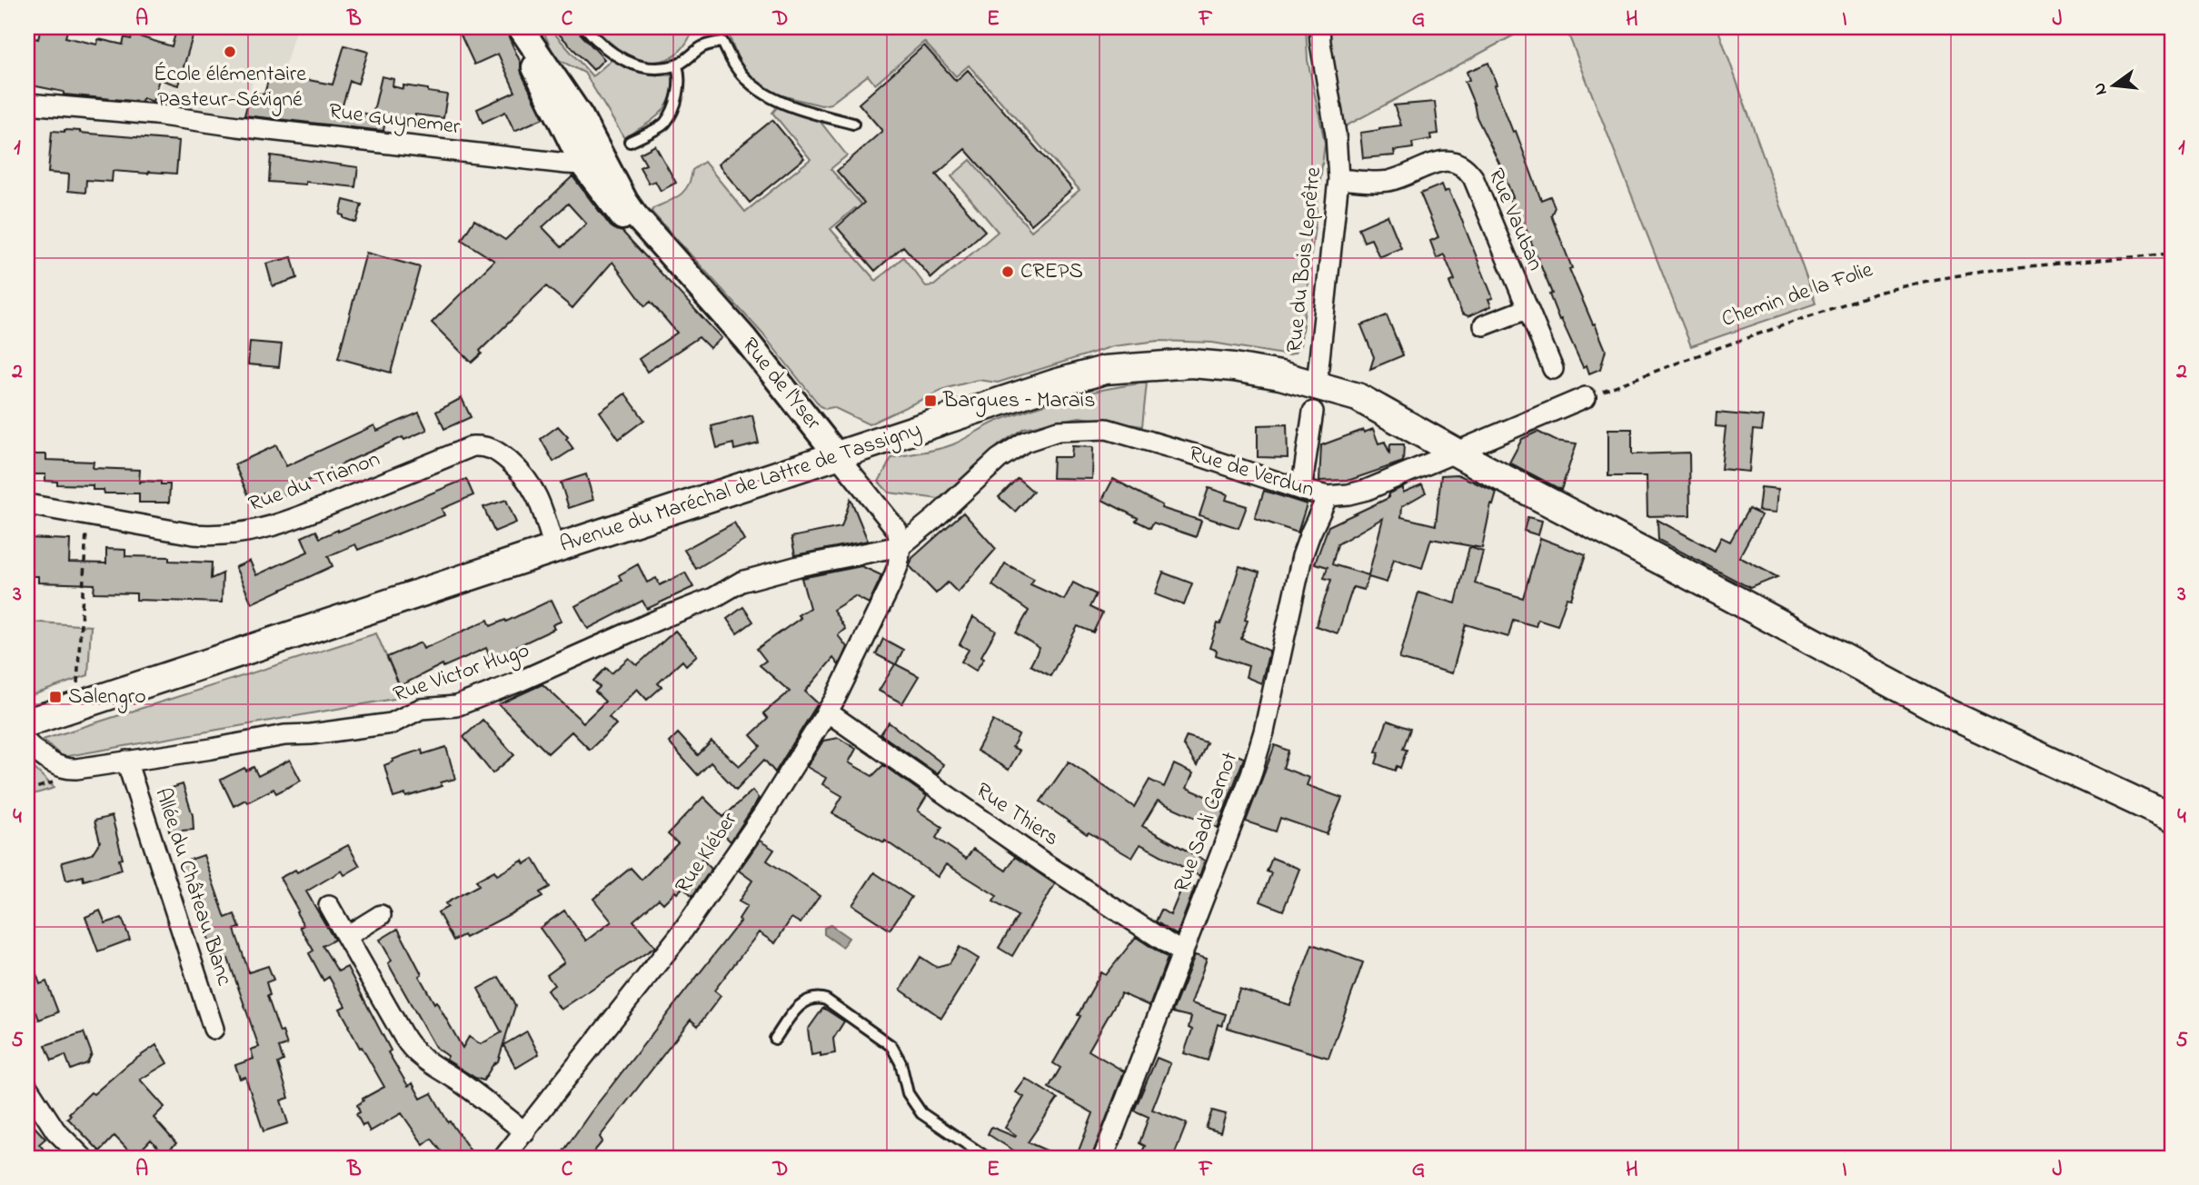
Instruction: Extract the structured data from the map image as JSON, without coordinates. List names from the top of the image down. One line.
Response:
{"streets":{"main road":["Avenue du Maréchal de Lattre de Tassigny"],"street":["Rue Guynemer","Rue Vauban","Rue du Bois Leprêtre","Rue de l'Yser","Rue de Verdun","Rue du Trianon","Rue Victor Hugo","Rue Thiers","Rue Sadi Carnot","Rue Kléber","Allée du Château Blanc"],"path":["Chemin de la Folie"]},"crossings":[["Rue Guynemer","Rue de l'Yser"],["Rue Vauban","Rue du Bois Leprêtre"],["Rue du Bois Leprêtre","Avenue du Maréchal de Lattre de Tassigny"],["Rue de l'Yser","Rue de Verdun"],["Rue de l'Yser","Avenue du Maréchal de Lattre de Tassigny"],["Rue de l'Yser","Rue Victor Hugo"],["Rue de l'Yser","Rue Kléber"],["Rue de Verdun","Avenue du Maréchal de Lattre de Tassigny"],["Rue de Verdun","Rue Victor Hugo"],["Rue de Verdun","Rue Sadi Carnot"],["Rue de Verdun","Rue Kléber"],["Rue du Trianon","Avenue du Maréchal de Lattre de Tassigny"],["Rue Victor Hugo","Rue Kléber"],["Rue Victor Hugo","Allée du Château Blanc"],["Rue Thiers","Rue Sadi Carnot"],["Rue Thiers","Rue Kléber"]],"places":{"other":["École élémentaire Pasteur-Sévigné","CREPS"],"transit":["Bargues – Marais","Salengro"]},"north":"left","grid":{"columns":["A","B","C","D","E","F","G","H","I","J"],"rows":["1","2","3","4","5"]}}
